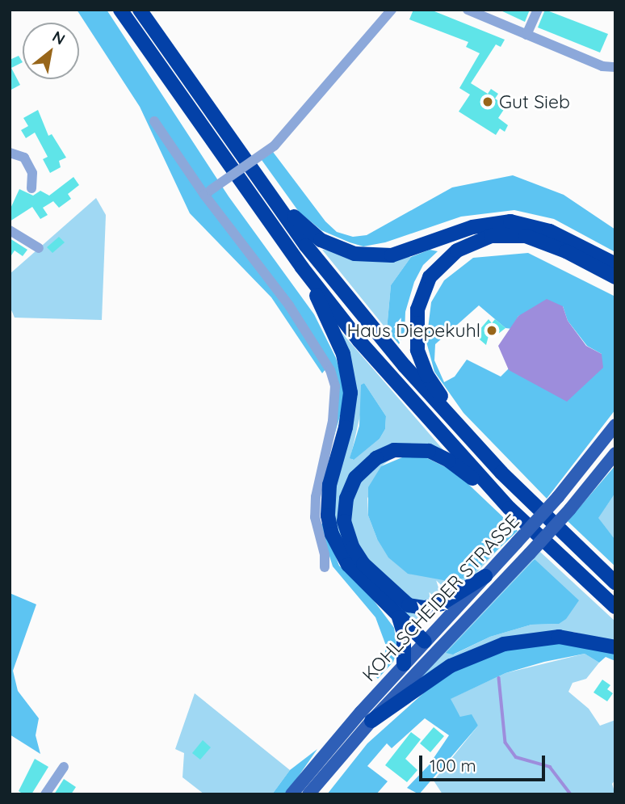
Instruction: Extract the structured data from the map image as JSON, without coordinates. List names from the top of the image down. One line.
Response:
{"streets":{"main road":["KOHLSCHEIDER STRASSE"]},"places":["Gut Sieb","Haus Diepekuhl"],"scale_bar":"100 m","north":"top right"}
